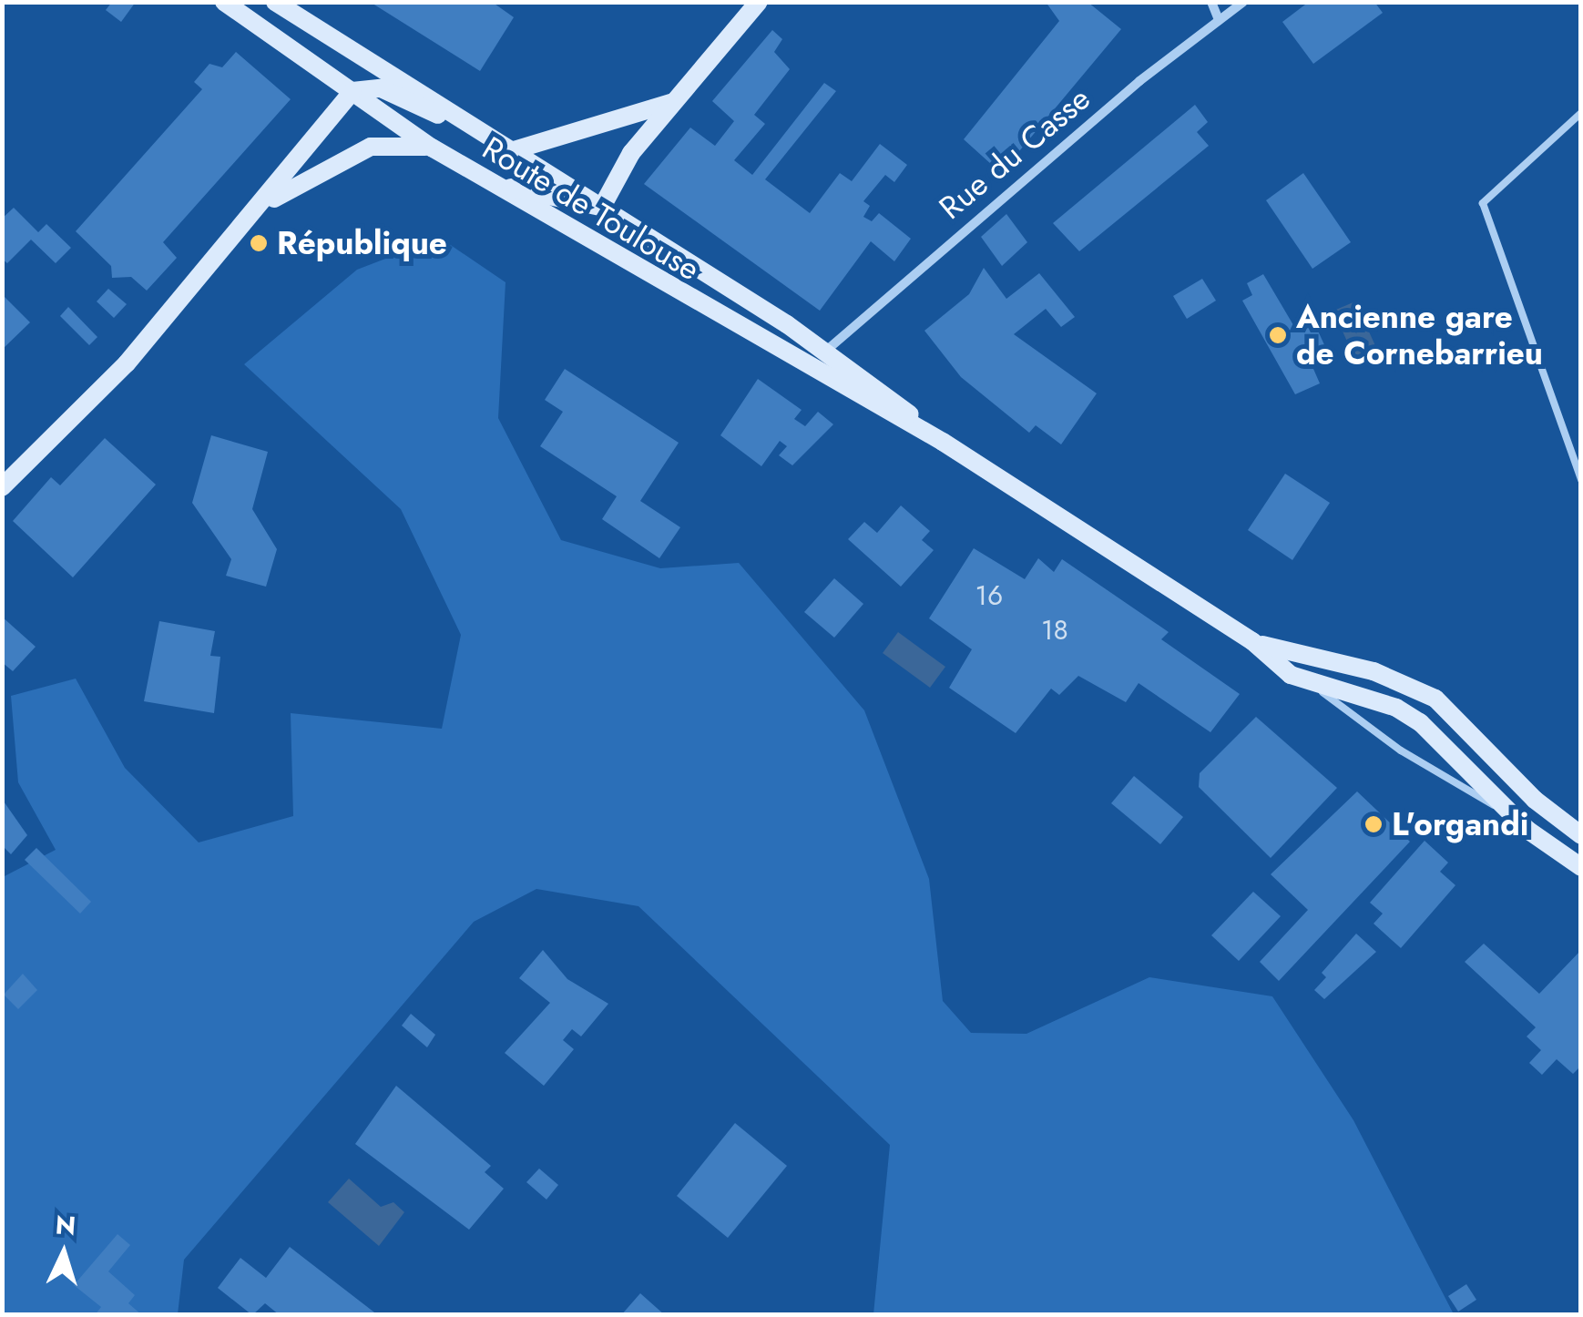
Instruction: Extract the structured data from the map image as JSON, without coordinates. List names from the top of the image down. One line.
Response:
{"streets":{"main road":["Route de Toulouse"],"street":["Rue du Casse"]},"crossings":[["Rue du Casse","Route de Toulouse"]],"places":["République","Ancienne gare de Cornebarrieu","L'organdi"],"house_numbers":["16","18"],"north":"top"}
